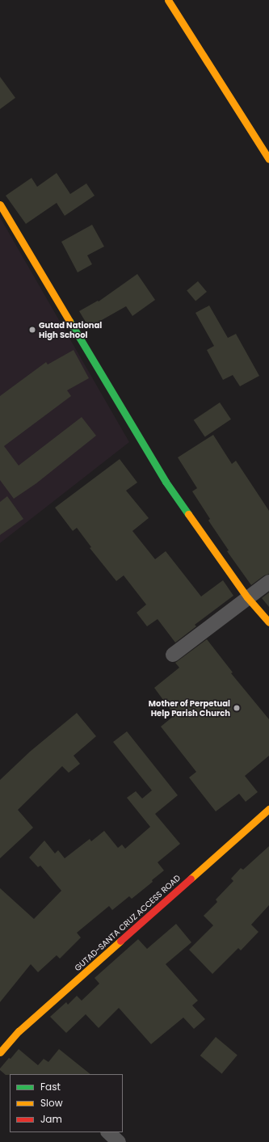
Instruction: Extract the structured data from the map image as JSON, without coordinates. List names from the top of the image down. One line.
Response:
{"streets":{"street":["GUTAD-SANTA CRUZ ACCESS ROAD"]},"places":["Gutad National High School","Mother of Perpetual Help Parish Church"],"legend":["Fast","Slow","Jam"]}
